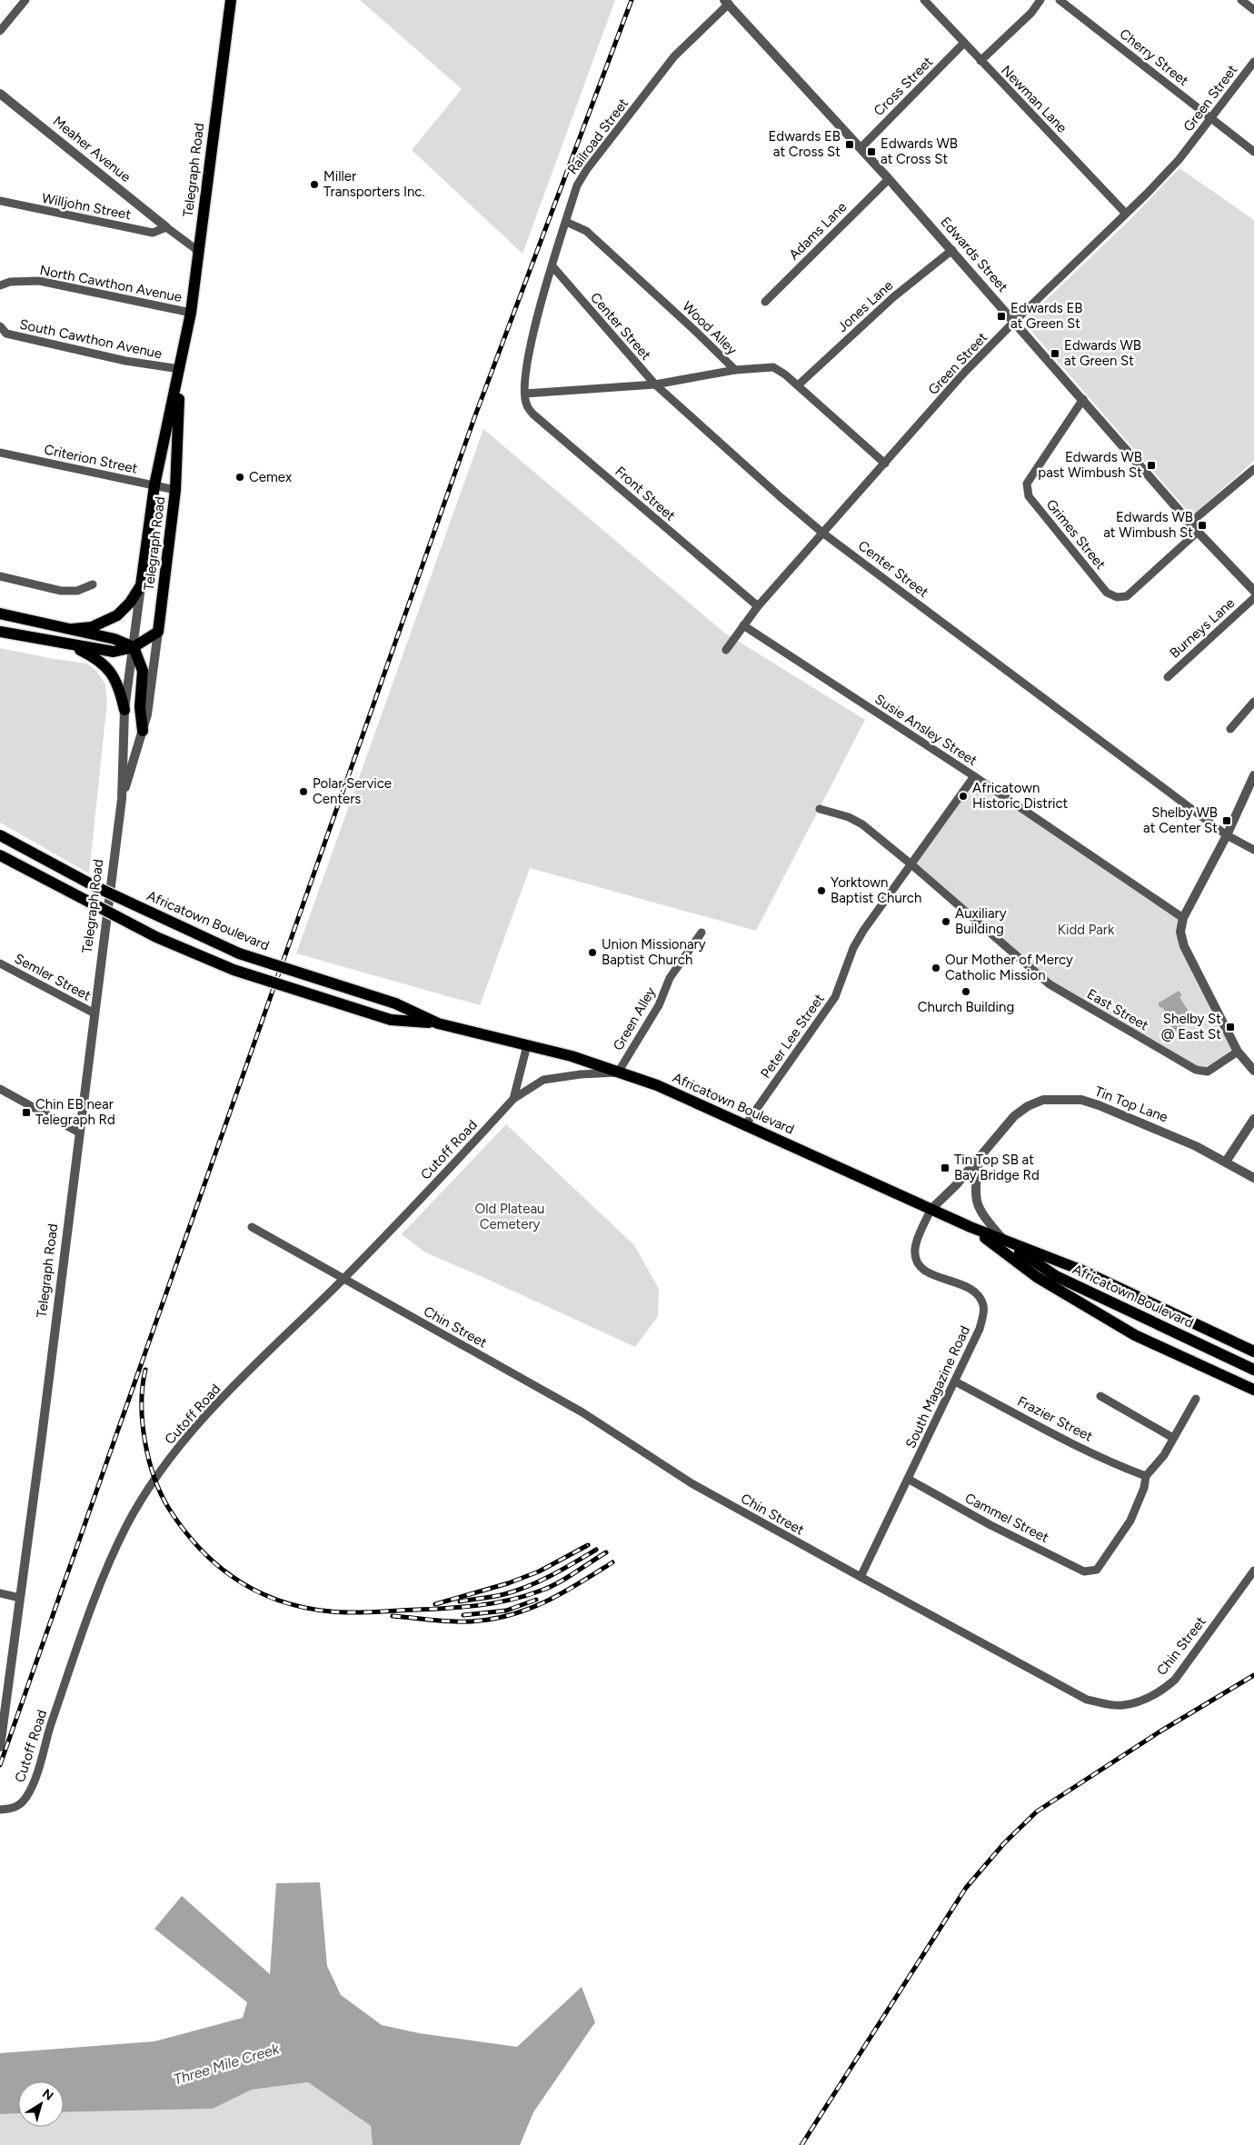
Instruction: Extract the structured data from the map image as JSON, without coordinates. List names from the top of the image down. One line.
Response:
{"streets":{"main road":["Telegraph Road","Africatown Boulevard"],"street":["Cherry Street","Cross Street","Green Street","Newman Lane","Railroad Street","Meaher Avenue","Willjohn Street","Adams Lane","Edwards Street","North Cawthon Avenue","Jones Lane","Center Street","Wood Alley","South Cawthon Avenue","Criterion Street","Front Street","Grimes Street","Burneys Lane","Susie Ansley Street","Semler Street","East Street","Green Alley","Peter Lee Street","Tin Top Lane","Cutoff Road","Chin Street","South Magazine Road","Frazier Street","Cammel Street"]},"crossings":[["Cherry Street","Green Street"],["Cross Street","Newman Lane"],["Cross Street","Edwards Street"],["Green Street","Newman Lane"],["Green Street","Edwards Street"],["Green Street","Center Street"],["Green Street","Wood Alley"],["Green Street","Front Street"],["Green Street","Susie Ansley Street"],["Railroad Street","Edwards Street"],["Railroad Street","Center Street"],["Railroad Street","Wood Alley"],["Railroad Street","Front Street"],["Meaher Avenue","Willjohn Street"],["Telegraph Road","North Cawthon Avenue"],["Telegraph Road","South Cawthon Avenue"],["Telegraph Road","Criterion Street"],["Telegraph Road","Semler Street"],["Adams Lane","Edwards Street"],["Edwards Street","Jones Lane"],["Edwards Street","Grimes Street"],["Jones Lane","Wood Alley"],["Susie Ansley Street","Peter Lee Street"],["Africatown Boulevard","Green Alley"],["Africatown Boulevard","Peter Lee Street"],["Africatown Boulevard","Tin Top Lane"],["Africatown Boulevard","Cutoff Road"],["Africatown Boulevard","South Magazine Road"],["East Street","Peter Lee Street"],["Green Alley","Cutoff Road"],["Tin Top Lane","South Magazine Road"],["Cutoff Road","Chin Street"],["Chin Street","South Magazine Road"],["South Magazine Road","Frazier Street"],["South Magazine Road","Cammel Street"],["Frazier Street","Cammel Street"]],"water":["Three Mile Creek"],"parks":["Kidd Park","Old Plateau Cemetery"],"places":{"transit":["Edwards EB at Cross St","Edwards WB at Cross St","Edwards EB at Green St","Edwards WB at Green St","Edwards WB past Wimbush St","Edwards WB at Wimbush St","Shelby WB at Center St","Shelby St @ East St","Chin EB near Telegraph Rd","Tin Top SB at Bay Bridge Rd"],"other":["Miller Transporters Inc.","Cemex","Polar Service Centers","Africatown Historic District","Yorktown Baptist Church","Auxiliary Building","Union Missionary Baptist Church","Our Mother of Mercy Catholic Mission","Church Building"]},"north":"top right"}
